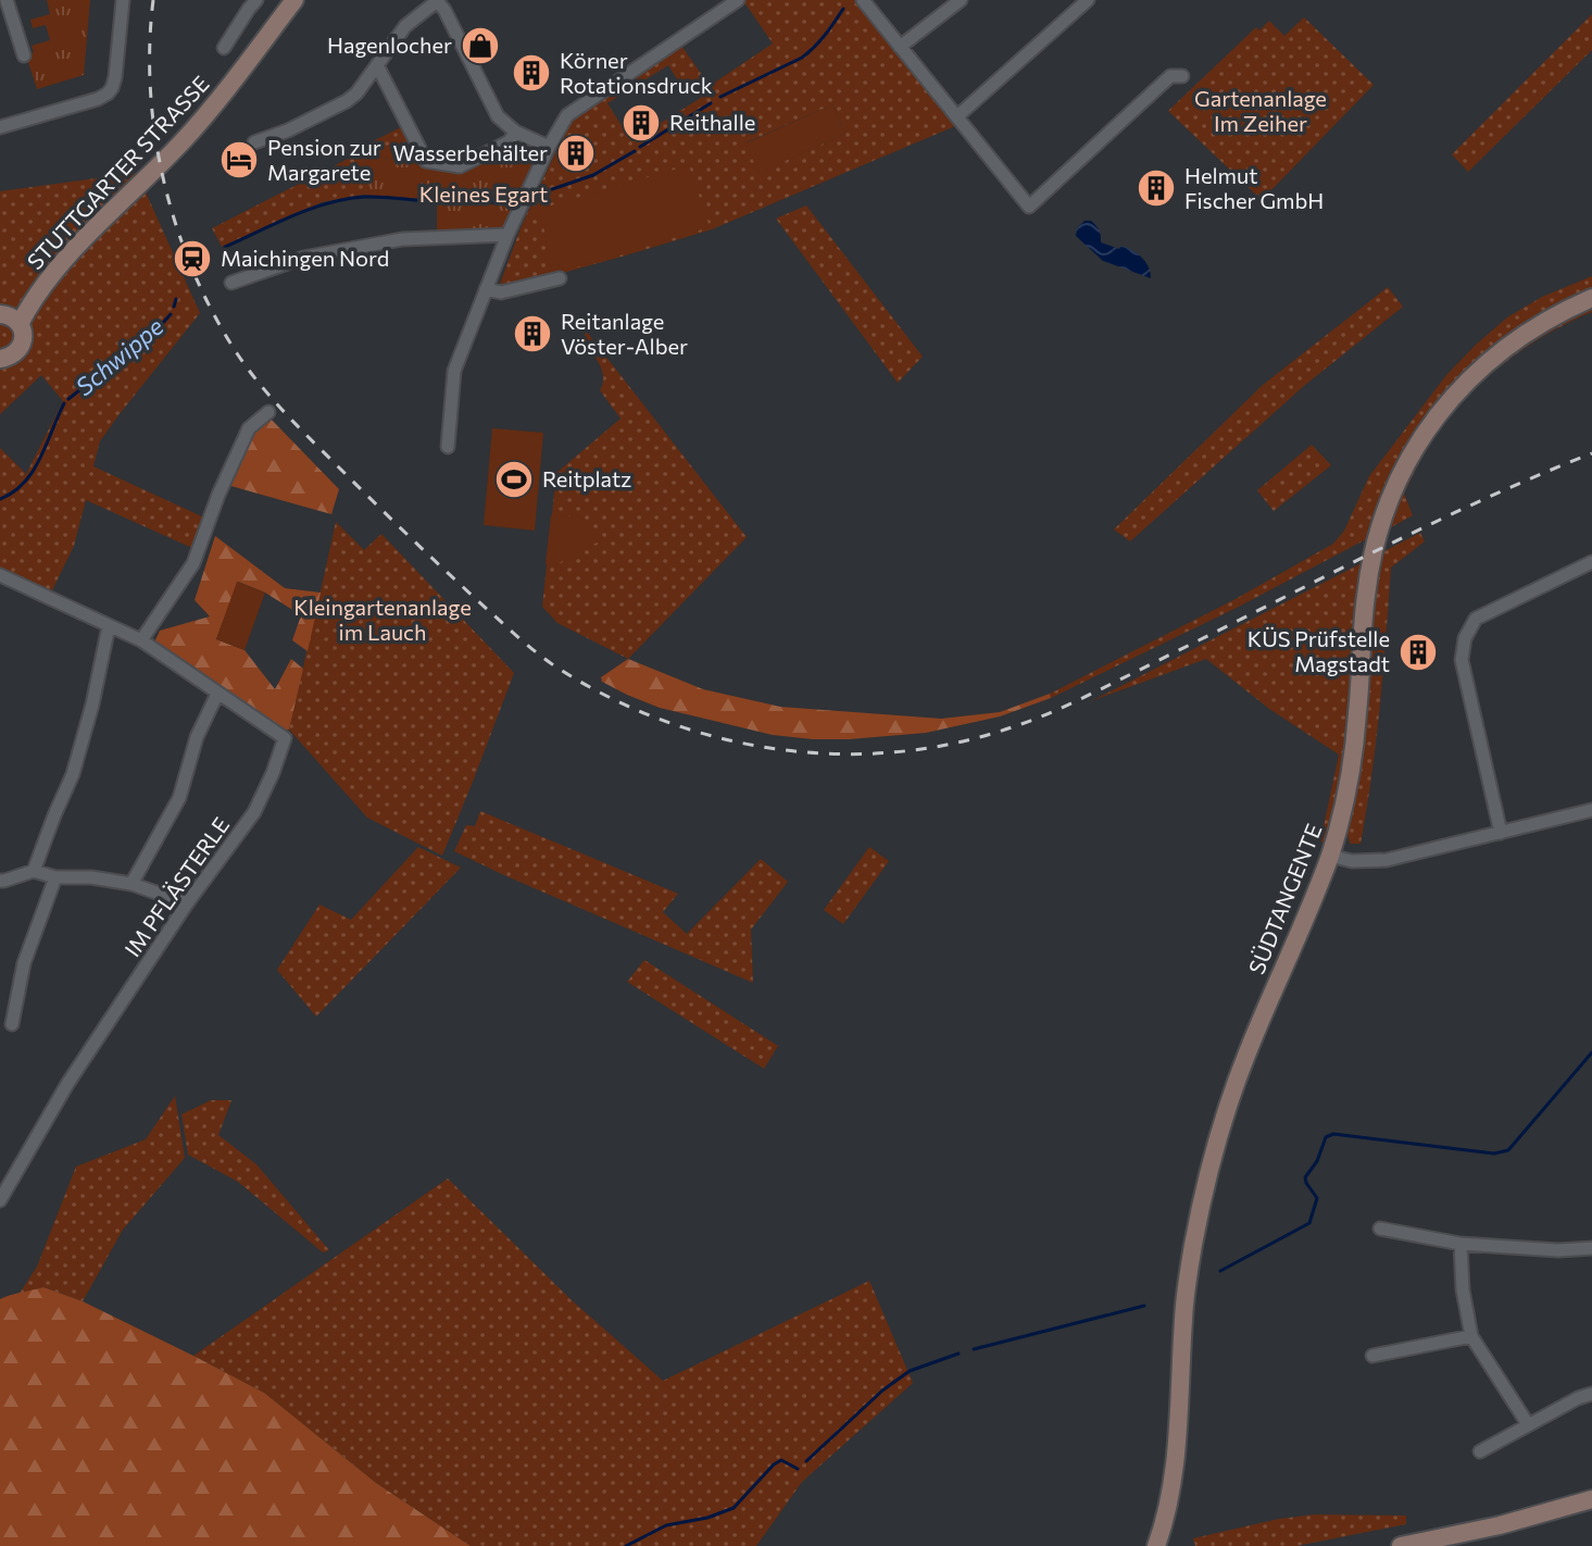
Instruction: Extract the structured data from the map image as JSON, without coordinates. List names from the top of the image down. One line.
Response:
{"streets":{"main road":["STUTTGARTER STRASSE","SÜDTANGENTE"],"street":["IM PFLÄSTERLE"]},"water":["Schwippe"],"parks":["Gartenanlage Im Zeiher","Kleines Egart","Kleingartenanlage im Lauch"],"places":{"shop":["Hagenlocher"],"building":["Körner Rotationsdruck","Reithalle","Wasserbehälter","Helmut Fischer GmbH","Reitanlage Vöster-Alber","KÜS Prüfstelle Magstadt"],"hotel":["Pension zur Margarete"],"station":["Maichingen Nord"],"sports":["Reitplatz"]}}
